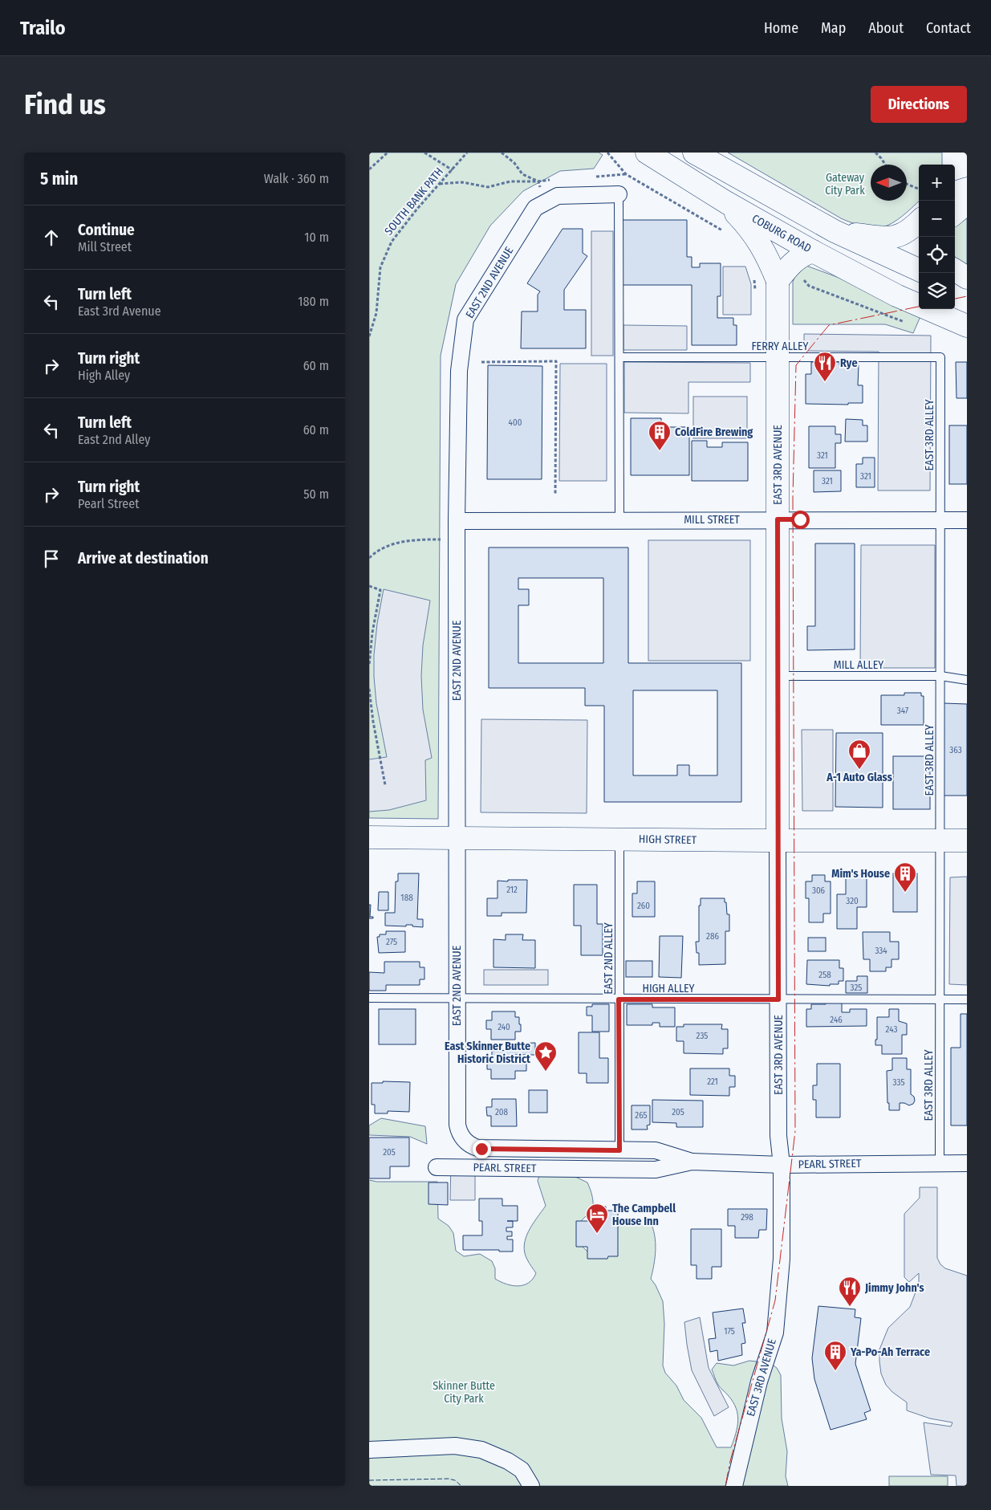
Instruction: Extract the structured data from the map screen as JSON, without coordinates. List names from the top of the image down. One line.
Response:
{"streets":{"street":["COBURG ROAD","EAST 2ND AVENUE","EAST 3RD AVENUE","MILL STREET","HIGH STREET","PEARL STREET"],"lane":["FERRY ALLEY","EAST 3RD ALLEY","MILL ALLEY","EAST 2ND ALLEY","HIGH ALLEY"],"path":["SOUTH BANK PATH"]},"crossings":[["EAST 2ND AVENUE","MILL STREET"],["EAST 2ND AVENUE","HIGH STREET"],["EAST 2ND AVENUE","HIGH ALLEY"],["EAST 2ND AVENUE","PEARL STREET"],["FERRY ALLEY","EAST 3RD ALLEY"],["FERRY ALLEY","EAST 3RD AVENUE"],["EAST 3RD ALLEY","MILL STREET"],["EAST 3RD ALLEY","MILL ALLEY"],["EAST 3RD ALLEY","HIGH STREET"],["EAST 3RD ALLEY","HIGH ALLEY"],["EAST 3RD ALLEY","PEARL STREET"],["EAST 3RD AVENUE","MILL STREET"],["EAST 3RD AVENUE","MILL ALLEY"],["EAST 3RD AVENUE","HIGH STREET"],["EAST 3RD AVENUE","HIGH ALLEY"],["EAST 3RD AVENUE","PEARL STREET"],["HIGH STREET","EAST 2ND ALLEY"],["EAST 2ND ALLEY","HIGH ALLEY"],["EAST 2ND ALLEY","PEARL STREET"]],"parks":["Gateway City Park","Skinner Butte City Park"],"places":{"restaurant":["Rye","Jimmy John's"],"building":["ColdFire Brewing","Mim's House","Ya-Po-Ah Terrace"],"shop":["A-1 Auto Glass"],"place":["East Skinner Butte Historic District"],"hotel":["The Campbell House Inn"]},"house_numbers":["400","321","321","321","347","363","212","306","188","320","260","286","275","334","258","325","246","240","243","235","221","335","208","205","265","205","298","175"],"north":"left","page":{"header":"Trailo","nav":["Home","Map","About","Contact"],"buttons":"Directions","title":"Find us","heading":["5 min","Walk · 360 m"],"map_buttons":["+","−"],"list":[["Continue","Mill Street","10 m"],["Turn left","East 3rd Avenue","180 m"],["Turn right","High Alley","60 m"],["Turn left","East 2nd Alley","60 m"],["Turn right","Pearl Street","50 m"],"Arrive at destination"]}}
